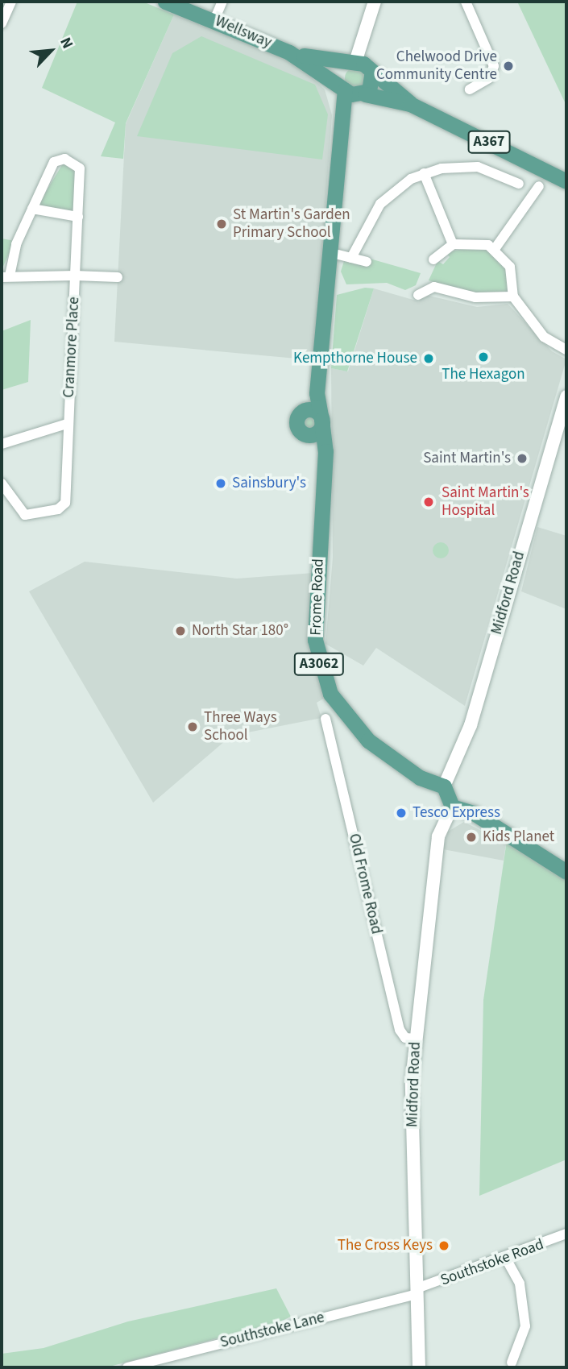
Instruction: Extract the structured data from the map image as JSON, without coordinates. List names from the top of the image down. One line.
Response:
{"streets":{"main road":["Wellsway","A367","Midford Road","Frome Road","A3062"],"street":["Cranmore Place","Old Frome Road","Southstoke Road","Southstoke Lane"]},"crossings":[["Wellsway","Frome Road"],["Midford Road","Frome Road"],["Midford Road","Old Frome Road"],["Midford Road","Southstoke Road"],["Midford Road","Southstoke Lane"],["Southstoke Road","Southstoke Lane"]],"places":["Chelwood Drive Community Centre","St Martin's Garden Primary School","The Hexagon","Kempthorne House","Saint Martin's","Sainsbury's","Saint Martin's Hospital","North Star 180°","Three Ways School","Tesco Express","Kids Planet","The Cross Keys"],"north":"top right"}
